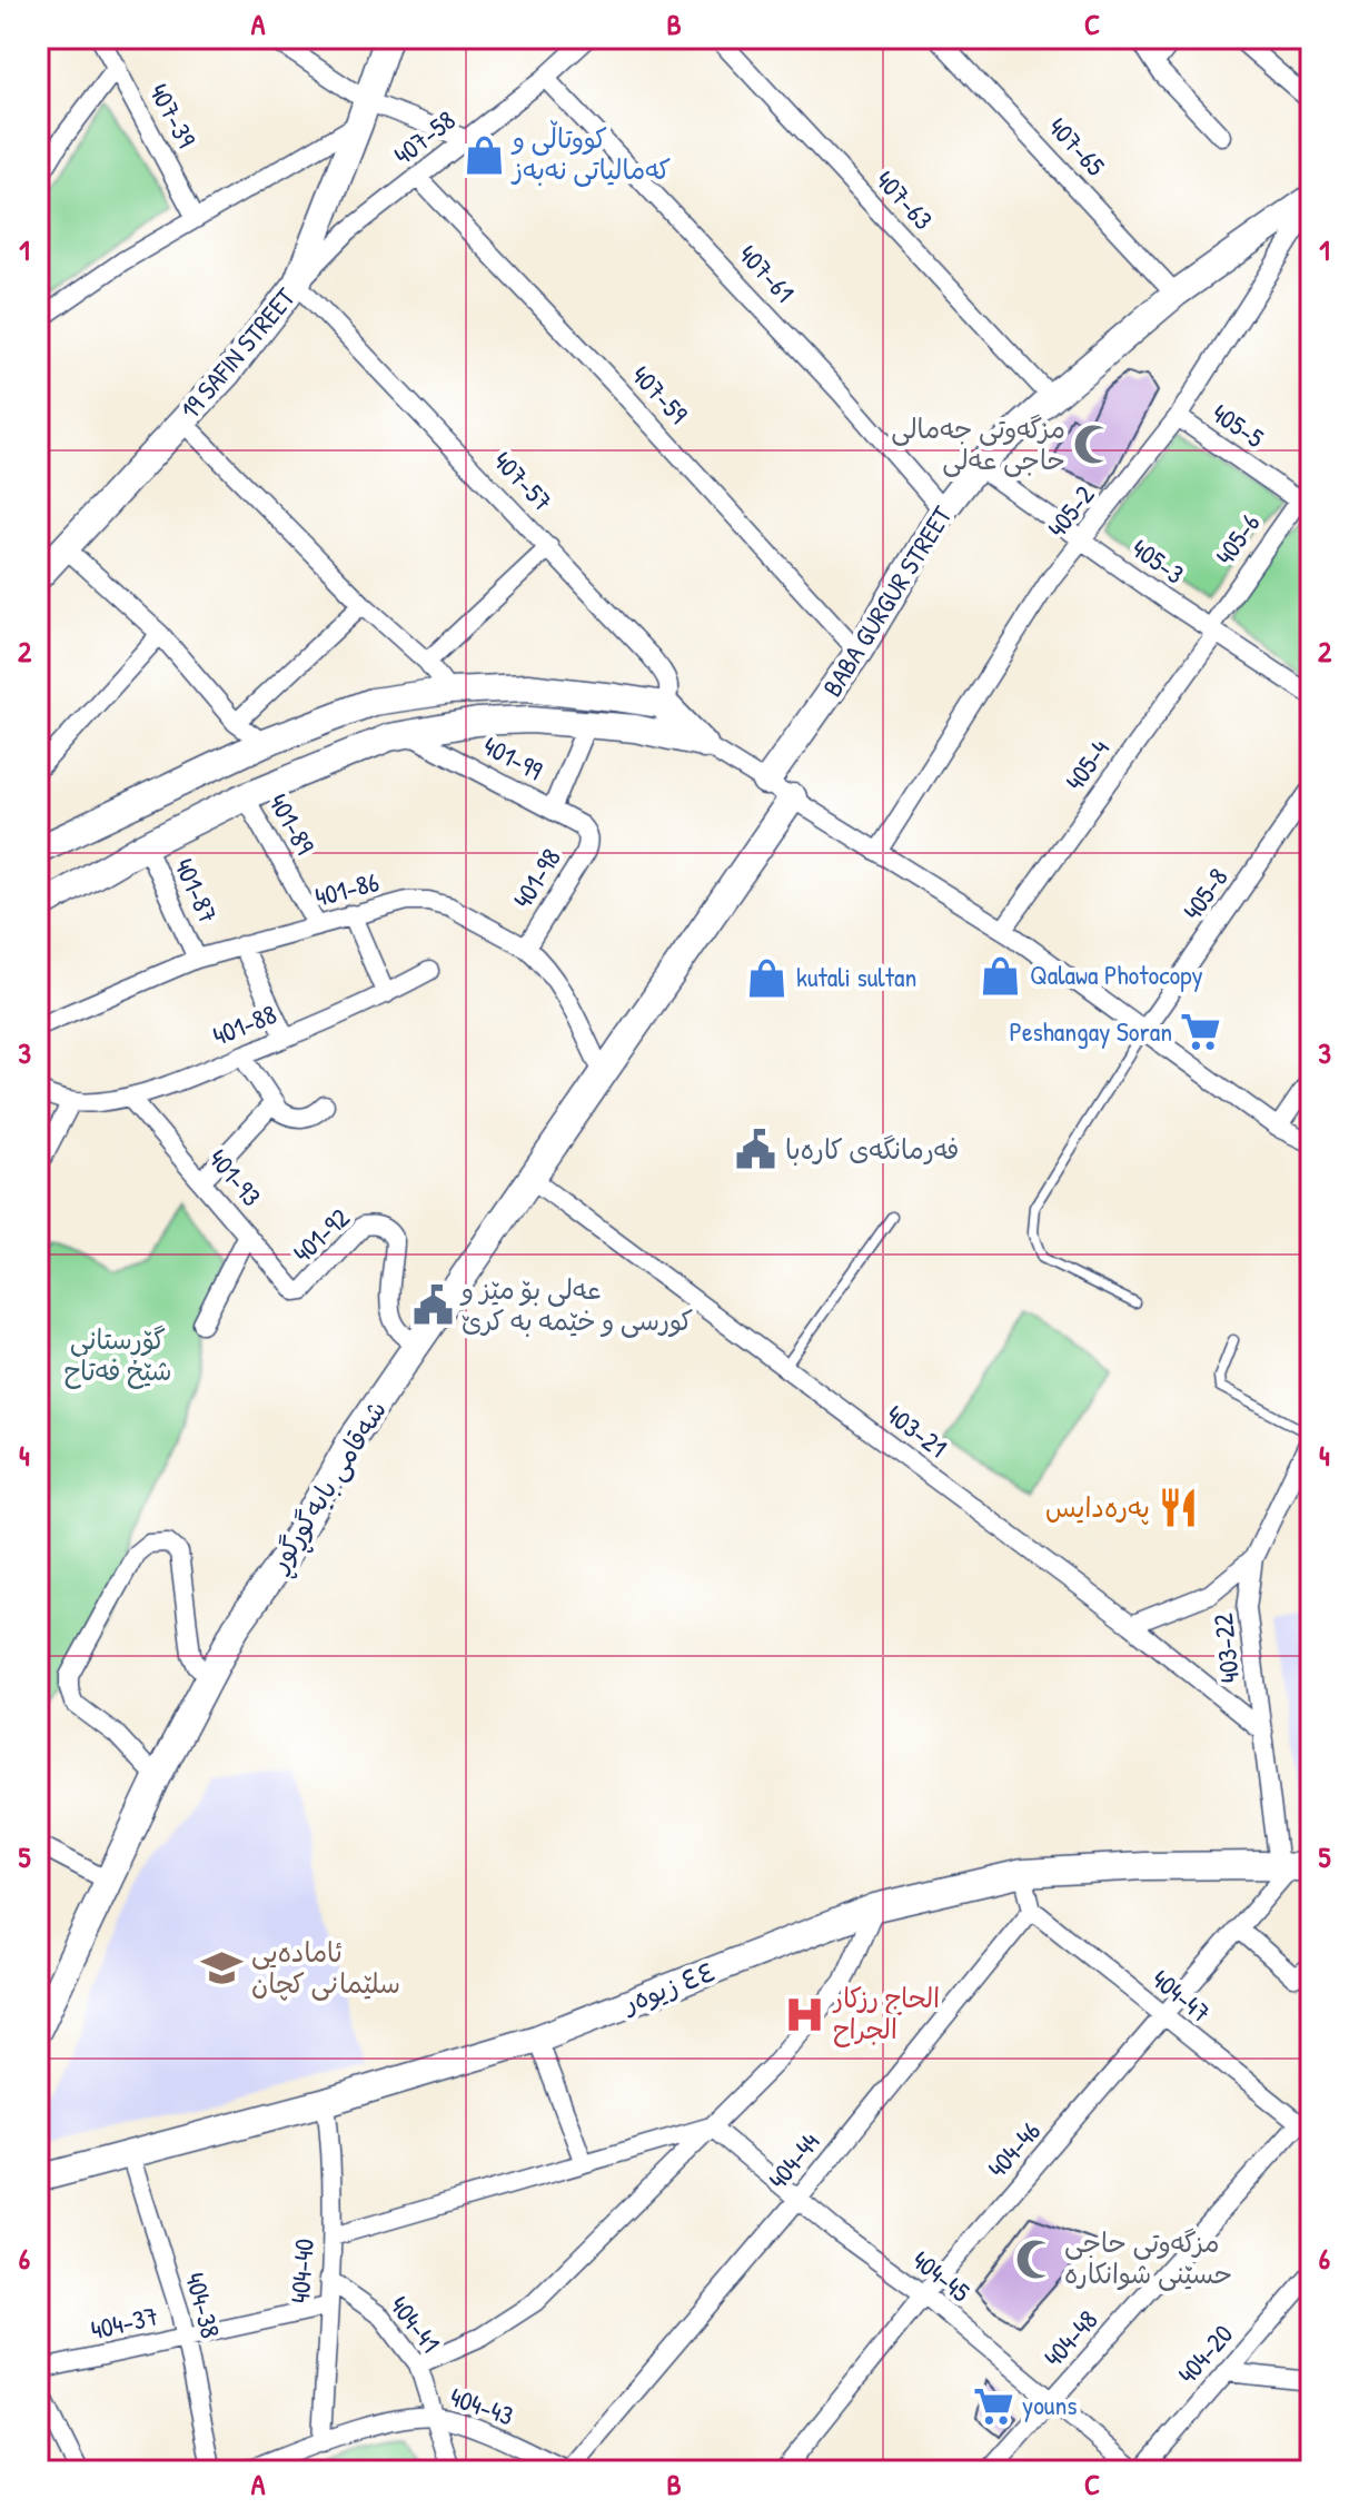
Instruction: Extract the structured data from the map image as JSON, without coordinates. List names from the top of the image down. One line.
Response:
{"streets":{"street":["407-39","407-58","407-65","407-63","407-61","19 SAFIN STREET","407-59","405-5","407-57","405-2","405-6","405-3","BABA GURGUR STREET","401-99","405-4","401-89","401-98","401-86","401-87","405-8","401-88","401-93","401-92","403-21","شەقامی بابەگوڕگوڕ","403-22","٤٤ زیوەر","404-47","404-46","404-44","404-40","404-45","404-38","404-37","404-41","404-48","404-20","404-43"]},"crossings":[["407-58","407-61"],["407-58","19 SAFIN STREET"],["407-58","407-59"],["407-58","407-57"],["407-65","BABA GURGUR STREET"],["407-63","BABA GURGUR STREET"],["407-61","BABA GURGUR STREET"],["19 SAFIN STREET","407-57"],["407-59","BABA GURGUR STREET"],["405-5","405-2"],["405-5","405-6"],["405-2","405-3"],["405-6","405-3"],["405-6","405-4"],["405-3","BABA GURGUR STREET"],["405-3","405-4"],["401-99","401-98"],["401-89","401-86"],["401-98","401-86"],["401-86","401-87"],["401-86","شەقامی بابەگوڕگوڕ"],["401-88","401-93"],["401-93","401-92"],["401-92","شەقامی بابەگوڕگوڕ"],["403-21","شەقامی بابەگوڕگوڕ"],["403-21","403-22"],["403-22","٤٤ زیوەر"],["403-22","404-46"],["٤٤ زیوەر","404-46"],["٤٤ زیوەر","404-40"],["٤٤ زیوەر","404-38"],["404-47","404-46"],["404-47","404-44"],["404-47","404-48"],["404-46","404-45"],["404-44","404-45"],["404-44","404-43"],["404-40","404-37"],["404-40","404-41"],["404-40","404-43"],["404-45","404-48"],["404-45","404-20"],["404-38","404-37"],["404-41","404-43"]],"parks":["گۆڕستانی شێخ فەتاح"],"places":{"shop":["کووتاڵی و کەمالیاتی نەبەز","Qalawa Photocopy","kutali sultan"],"mosque":["مزگەوتی جەمالی حاجی عەلی","مزگەوتی حاجی حسێنی شوانکارە"],"supermarket":["Peshangay Soran","youns"],"public building":["فەرمانگەی کارەبا","عەلی بۆ مێز و کورسی و خێمە بە کرێ"],"restaurant":["پەرەدایس"],"school or university":["ئامادەیی سلێمانی کچان"],"hospital":["الحاج رزكار الجراح"]},"grid":{"columns":["A","B","C"],"rows":["1","2","3","4","5","6"]}}
